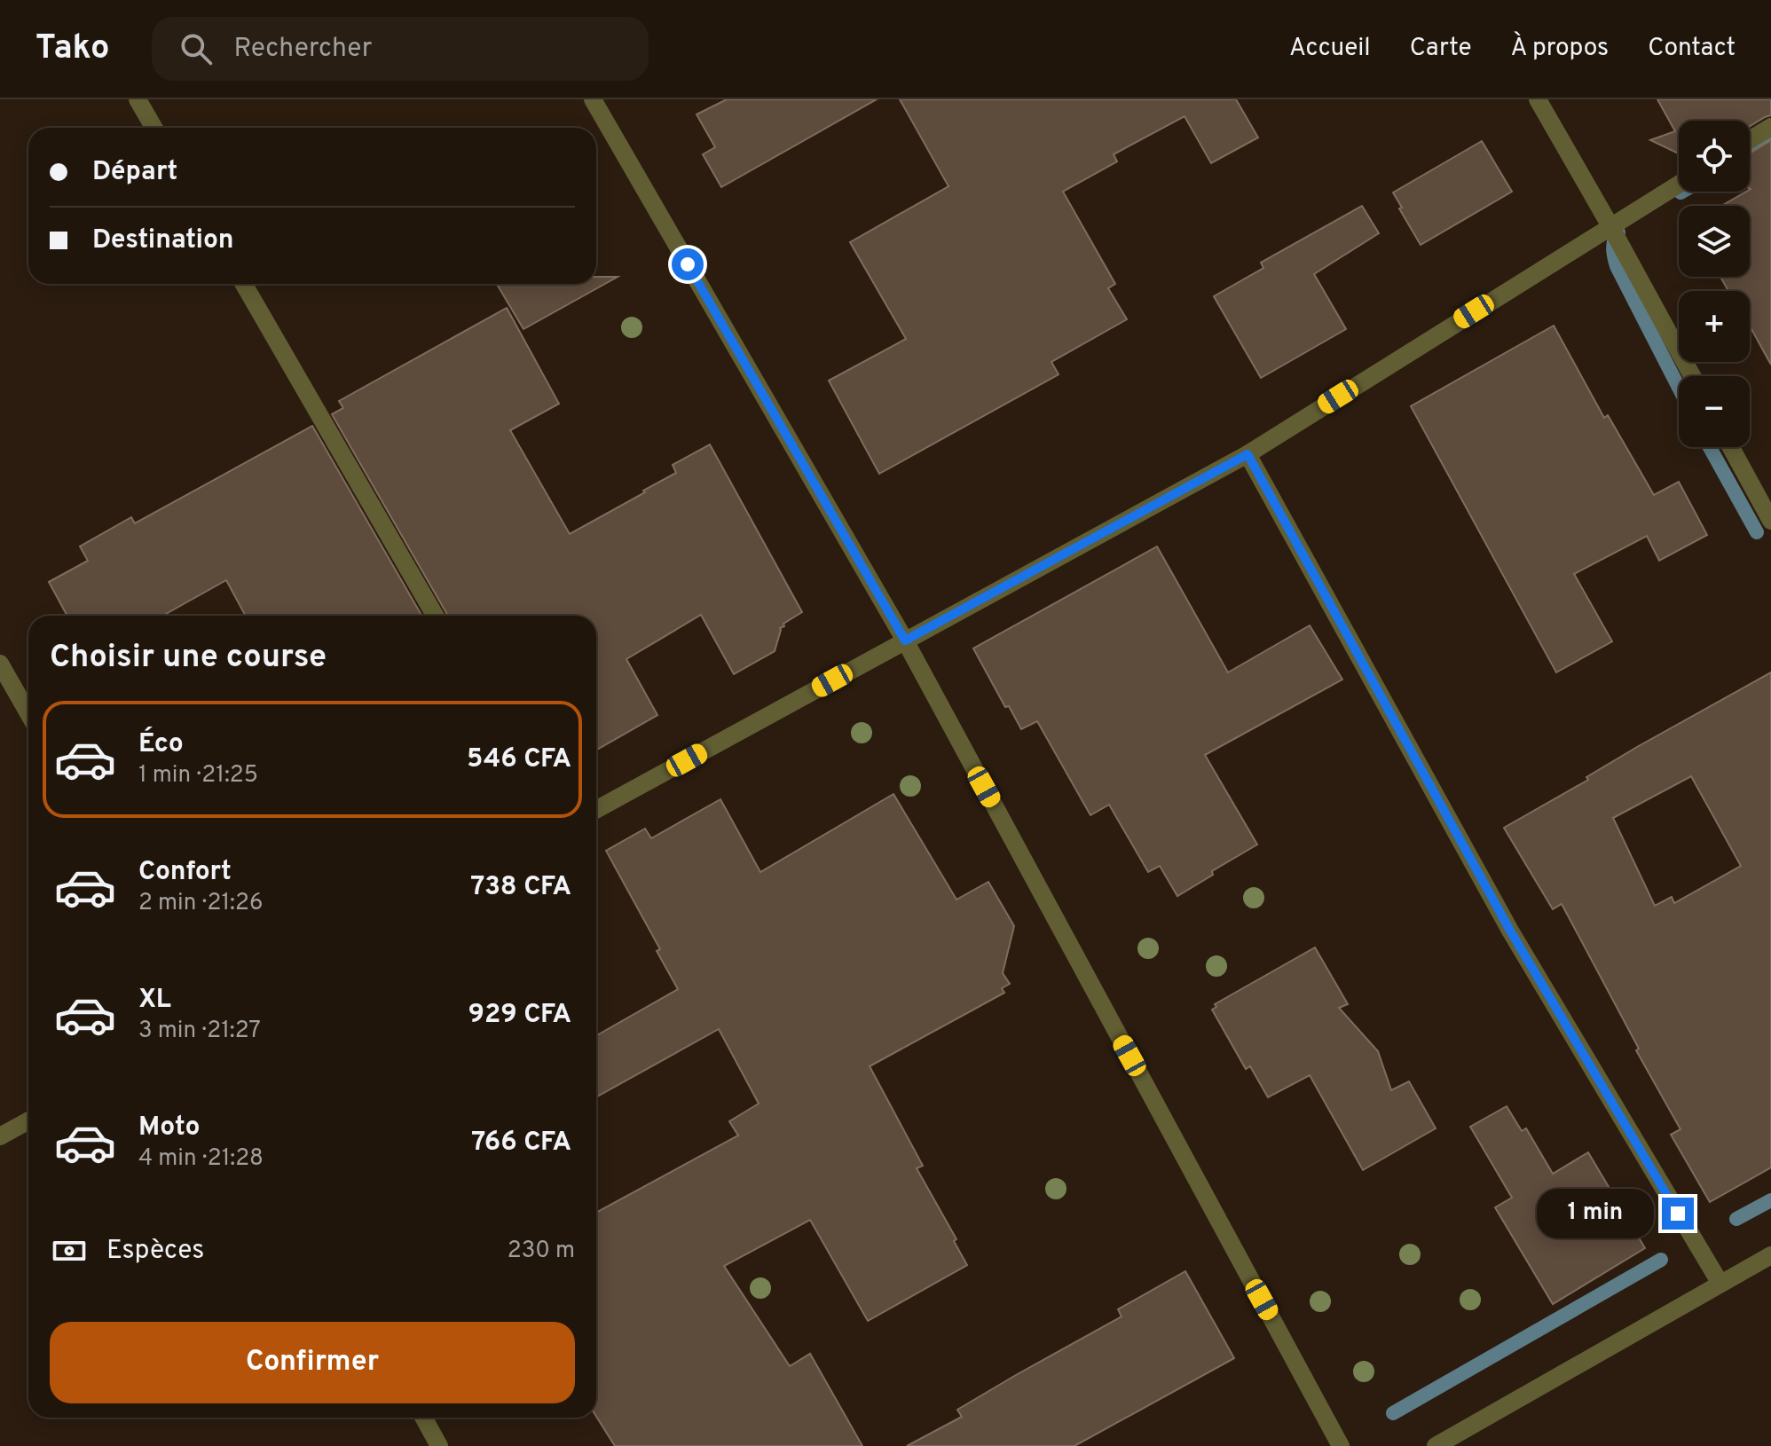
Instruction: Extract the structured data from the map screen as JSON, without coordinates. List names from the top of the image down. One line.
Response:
{"page":{"header":"Tako","search":"Rechercher","nav":["Accueil","Carte","À propos","Contact"],"map_buttons":["+","−"],"banner":["Départ","Destination"],"heading":"Choisir une course","list":[{"name":"Éco","note":"1 min · 21:25","value":"546 CFA"},{"name":"Confort","note":"2 min · 21:26","value":"738 CFA"},{"name":"XL","note":"3 min · 21:27","value":"929 CFA"},{"name":"Moto","note":"4 min · 21:28","value":"766 CFA"}],"bubble":"1 min","pay":["Espèces","230 m"],"buttons":"Confirmer"}}
